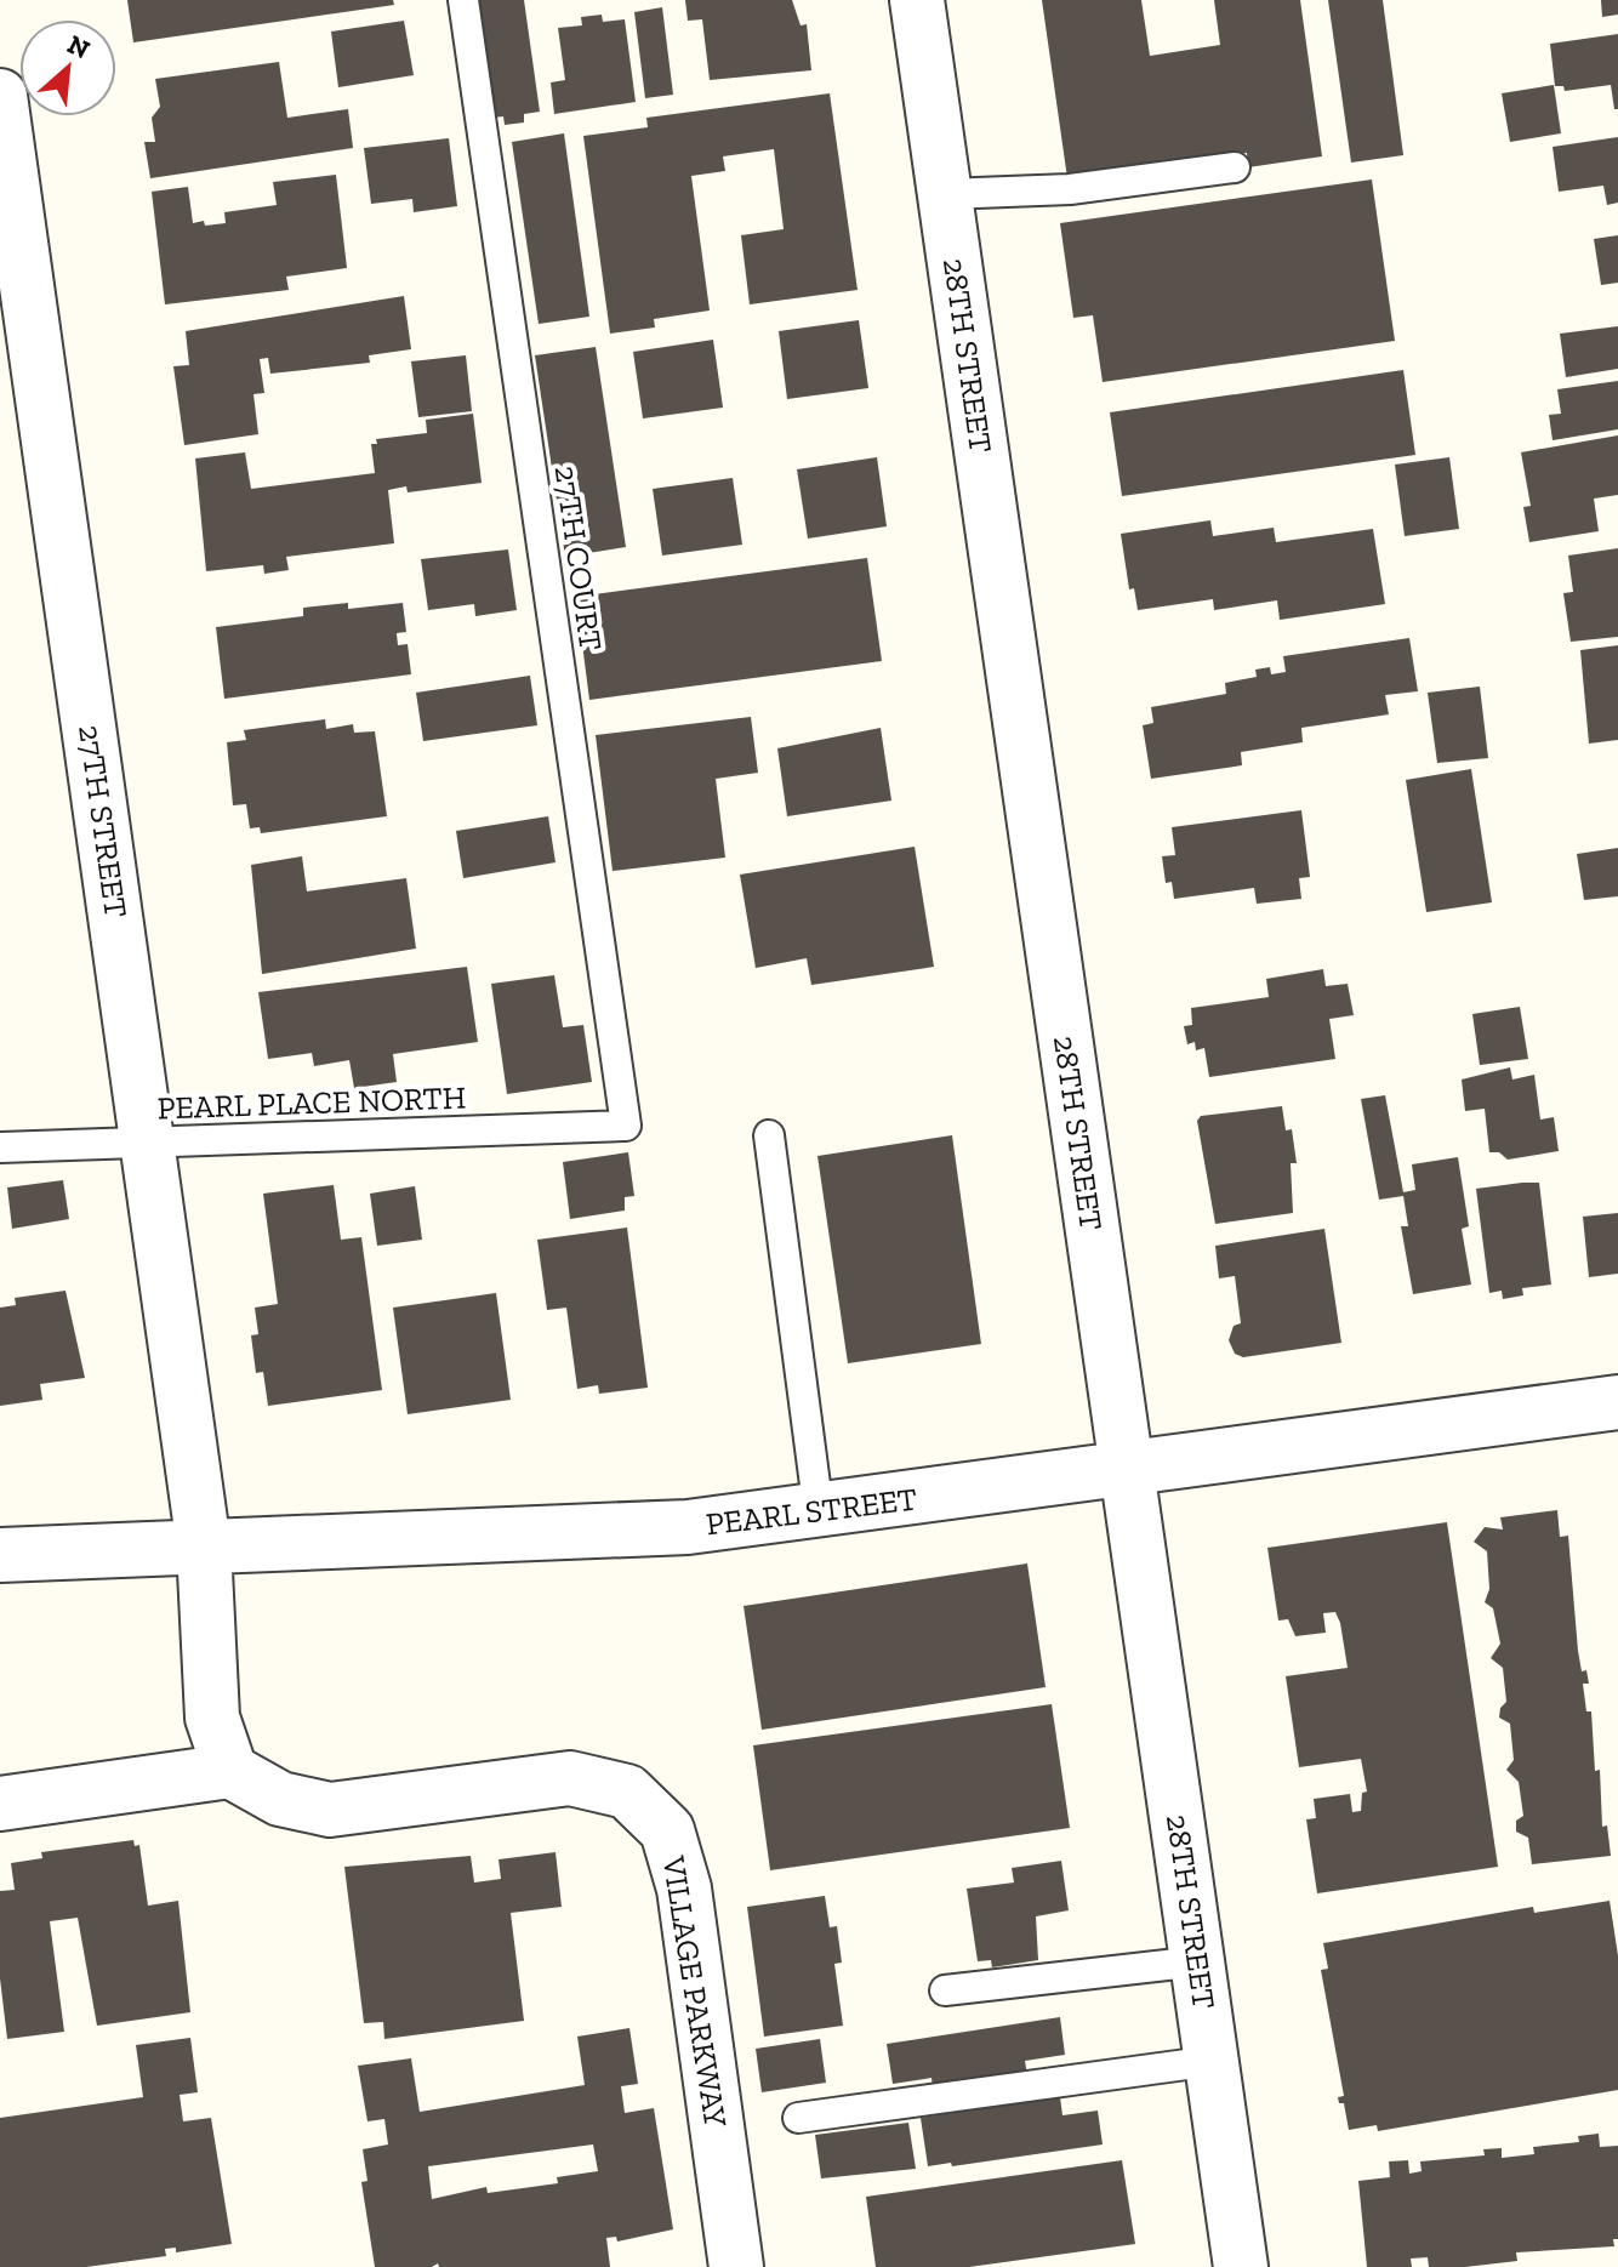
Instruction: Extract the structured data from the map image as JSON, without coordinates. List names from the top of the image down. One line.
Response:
{"streets":{"street":["28TH STREET","27TH STREET","PEARL STREET","VILLAGE PARKWAY"],"lane":["27TH COURT","PEARL PLACE NORTH"]},"crossings":[["28TH STREET","PEARL STREET"],["27TH COURT","PEARL PLACE NORTH"],["27TH STREET","PEARL PLACE NORTH"],["27TH STREET","PEARL STREET"],["27TH STREET","VILLAGE PARKWAY"]],"north":"top right"}
